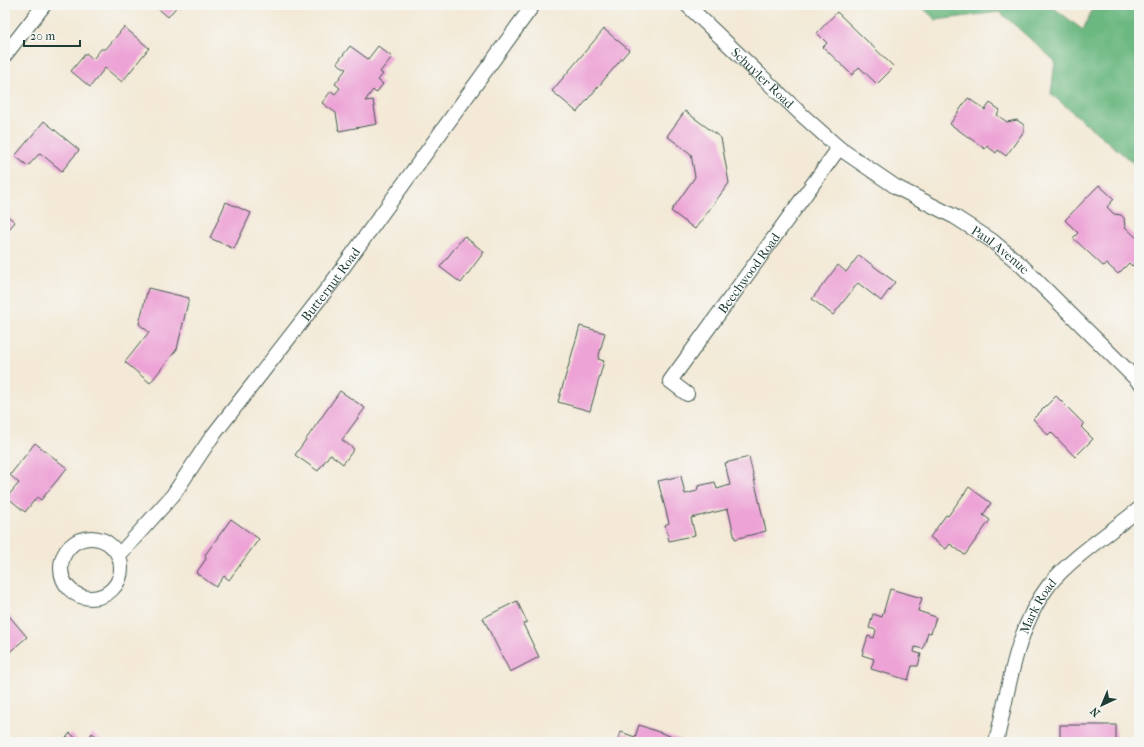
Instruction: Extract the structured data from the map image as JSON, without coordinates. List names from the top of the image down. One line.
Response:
{"streets":{"street":["Schuyler Road","Paul Avenue","Beechwood Road","Butternut Road","Mark Road"]},"crossings":[["Schuyler Road","Paul Avenue"],["Schuyler Road","Beechwood Road"],["Paul Avenue","Beechwood Road"]],"scale_bar":"20 m","north":"bottom left"}
